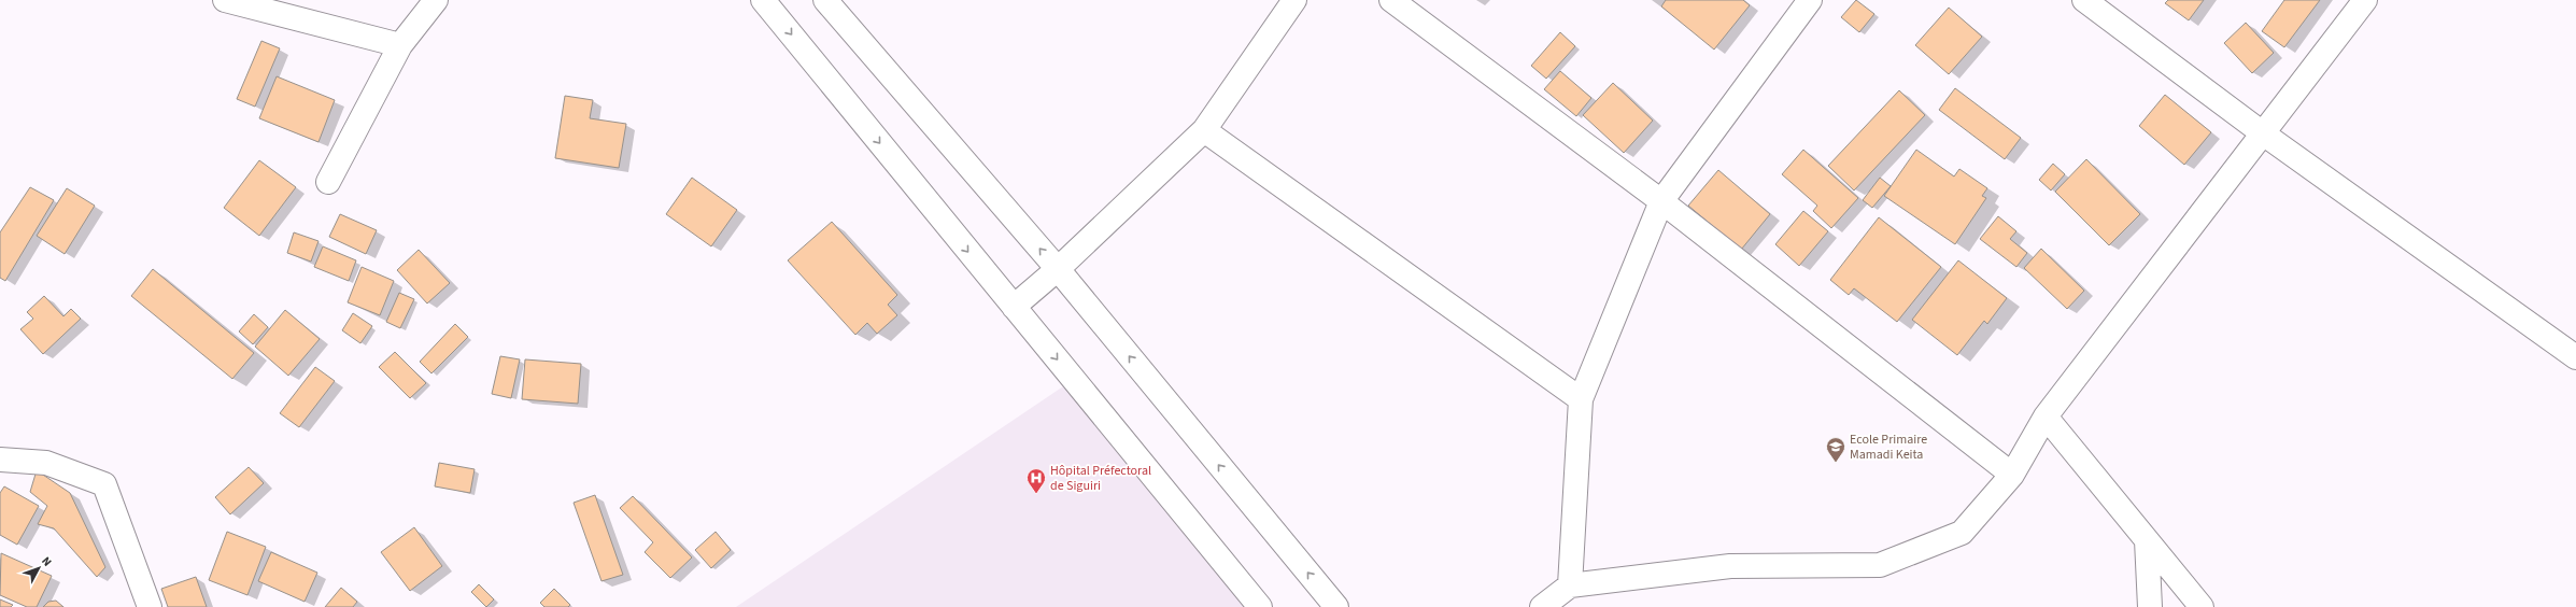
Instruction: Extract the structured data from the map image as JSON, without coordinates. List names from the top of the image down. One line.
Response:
{"places":{"school or university":["Ecole Primaire Mamadi Keita"],"hospital":["Hôpital Préfectoral de Siguiri"]},"north":"top right"}
